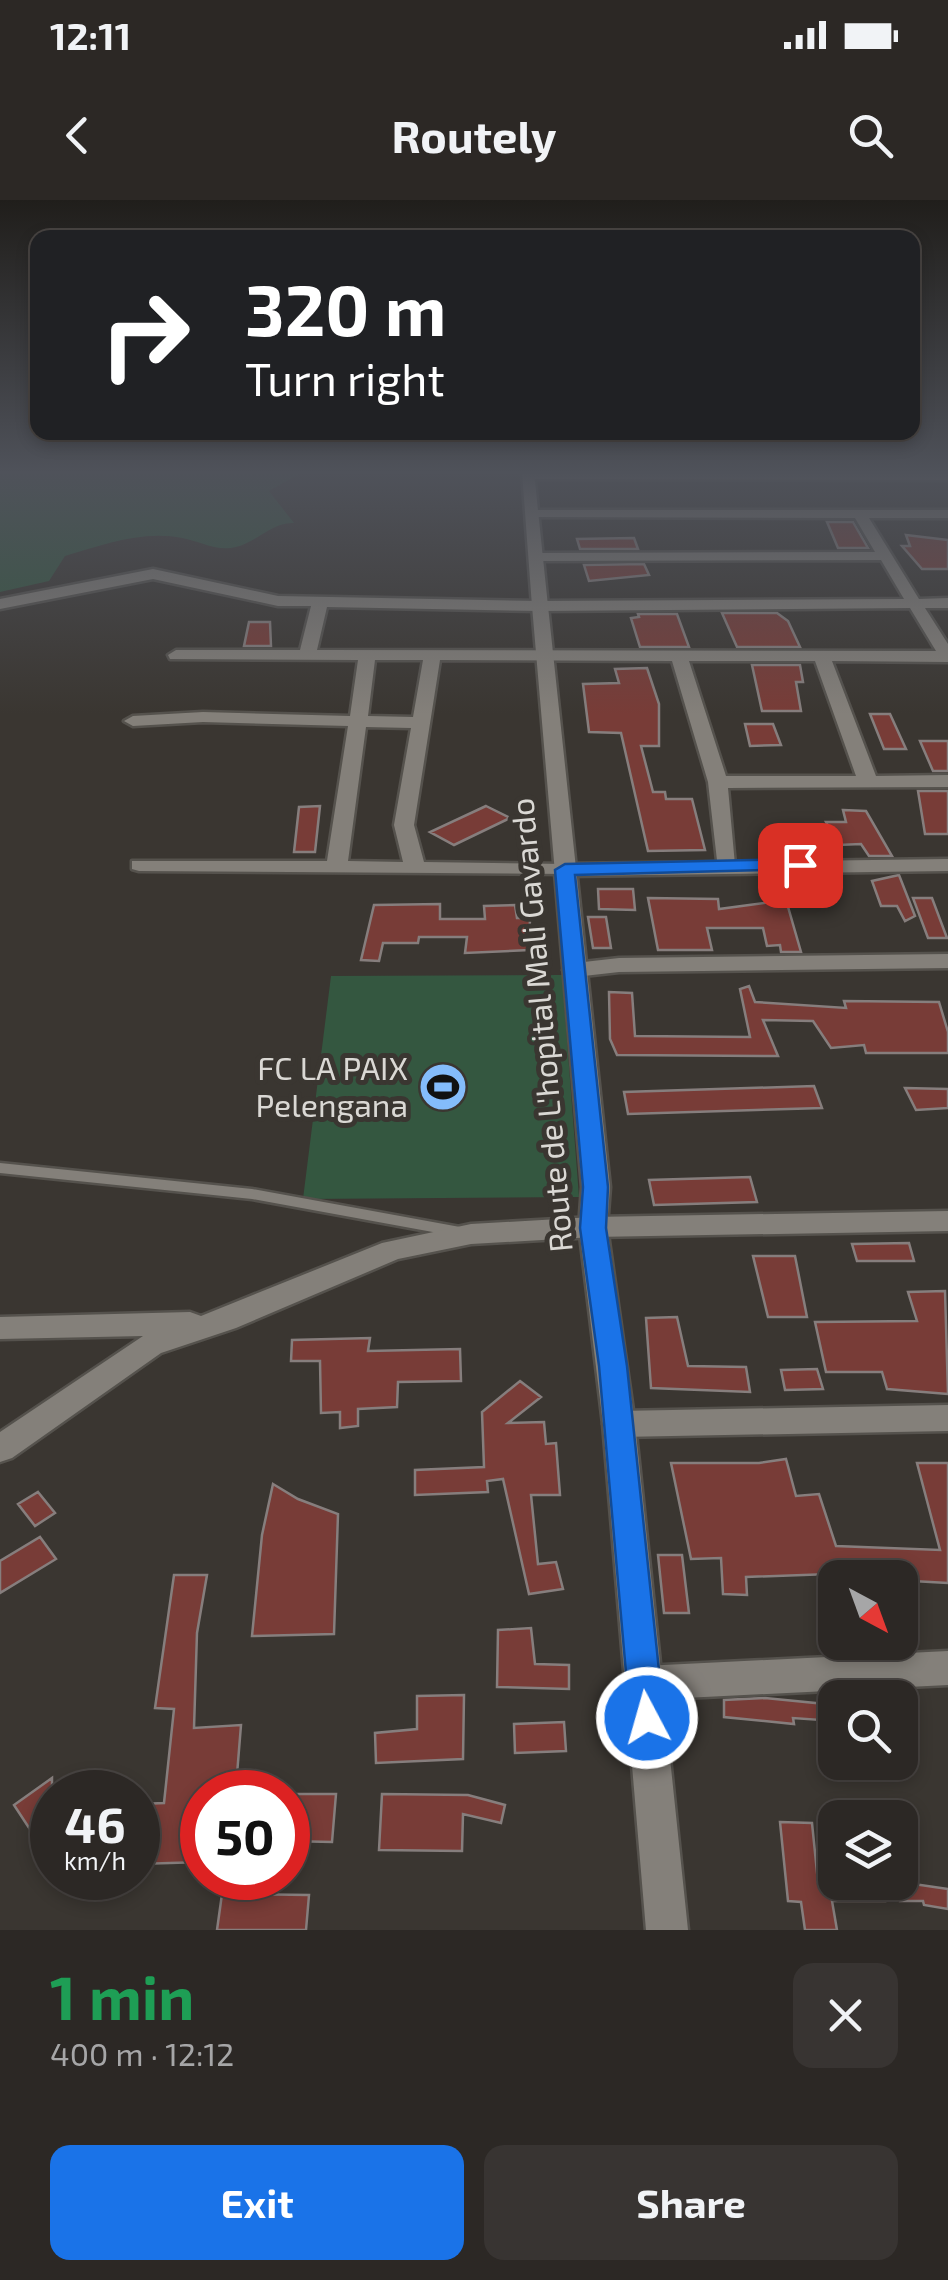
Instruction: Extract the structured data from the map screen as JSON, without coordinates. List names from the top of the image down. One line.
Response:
{"streets":{"street":["Route de L'hopital Mali Gavardo"]},"places":{"sports":["FC LA PAIX Pelengana"]},"north":"bottom right","page":{"status":"12:11","header":"Routely","turn":["320 m","Turn right"],"speed":"46 km/h","limit":"50","heading":["1 min","400 m · 12:12"],"buttons":["Exit","Share"]}}
